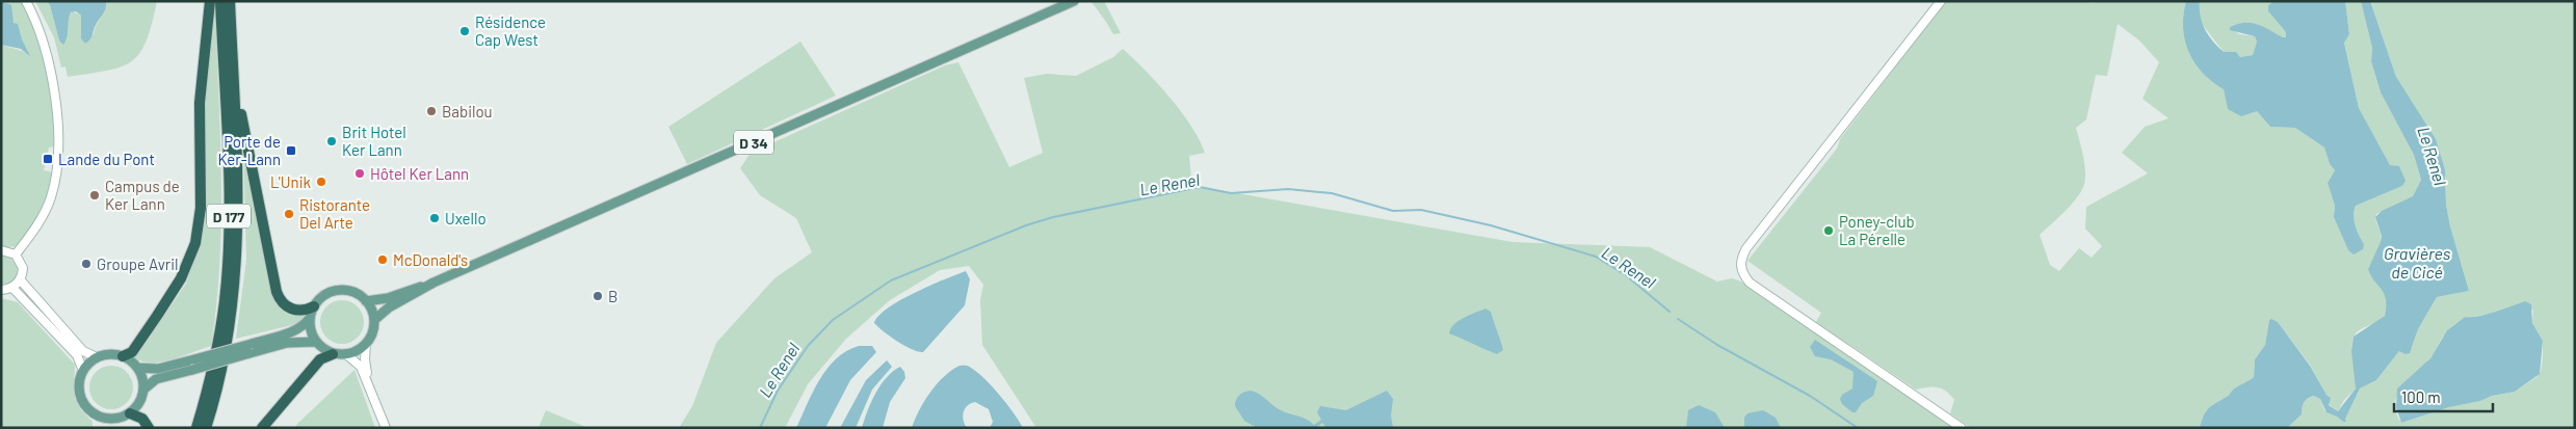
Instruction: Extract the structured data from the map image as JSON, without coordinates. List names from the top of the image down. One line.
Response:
{"streets":{"highway":["D 177"],"main road":["D 34"]},"water":["Le Renel","Gravières de Cicé"],"places":{"other":["Résidence Cap West","Babilou","Brit Hotel Ker Lann","Hôtel Ker Lann","L'Unik","Campus de Ker Lann","Ristorante Del Arte","Uxello","Poney-club La Pérelle","McDonald's","Groupe Avril","B"],"transit":["Porte de Ker-Lann","Lande du Pont"]},"scale_bar":"100 m"}
